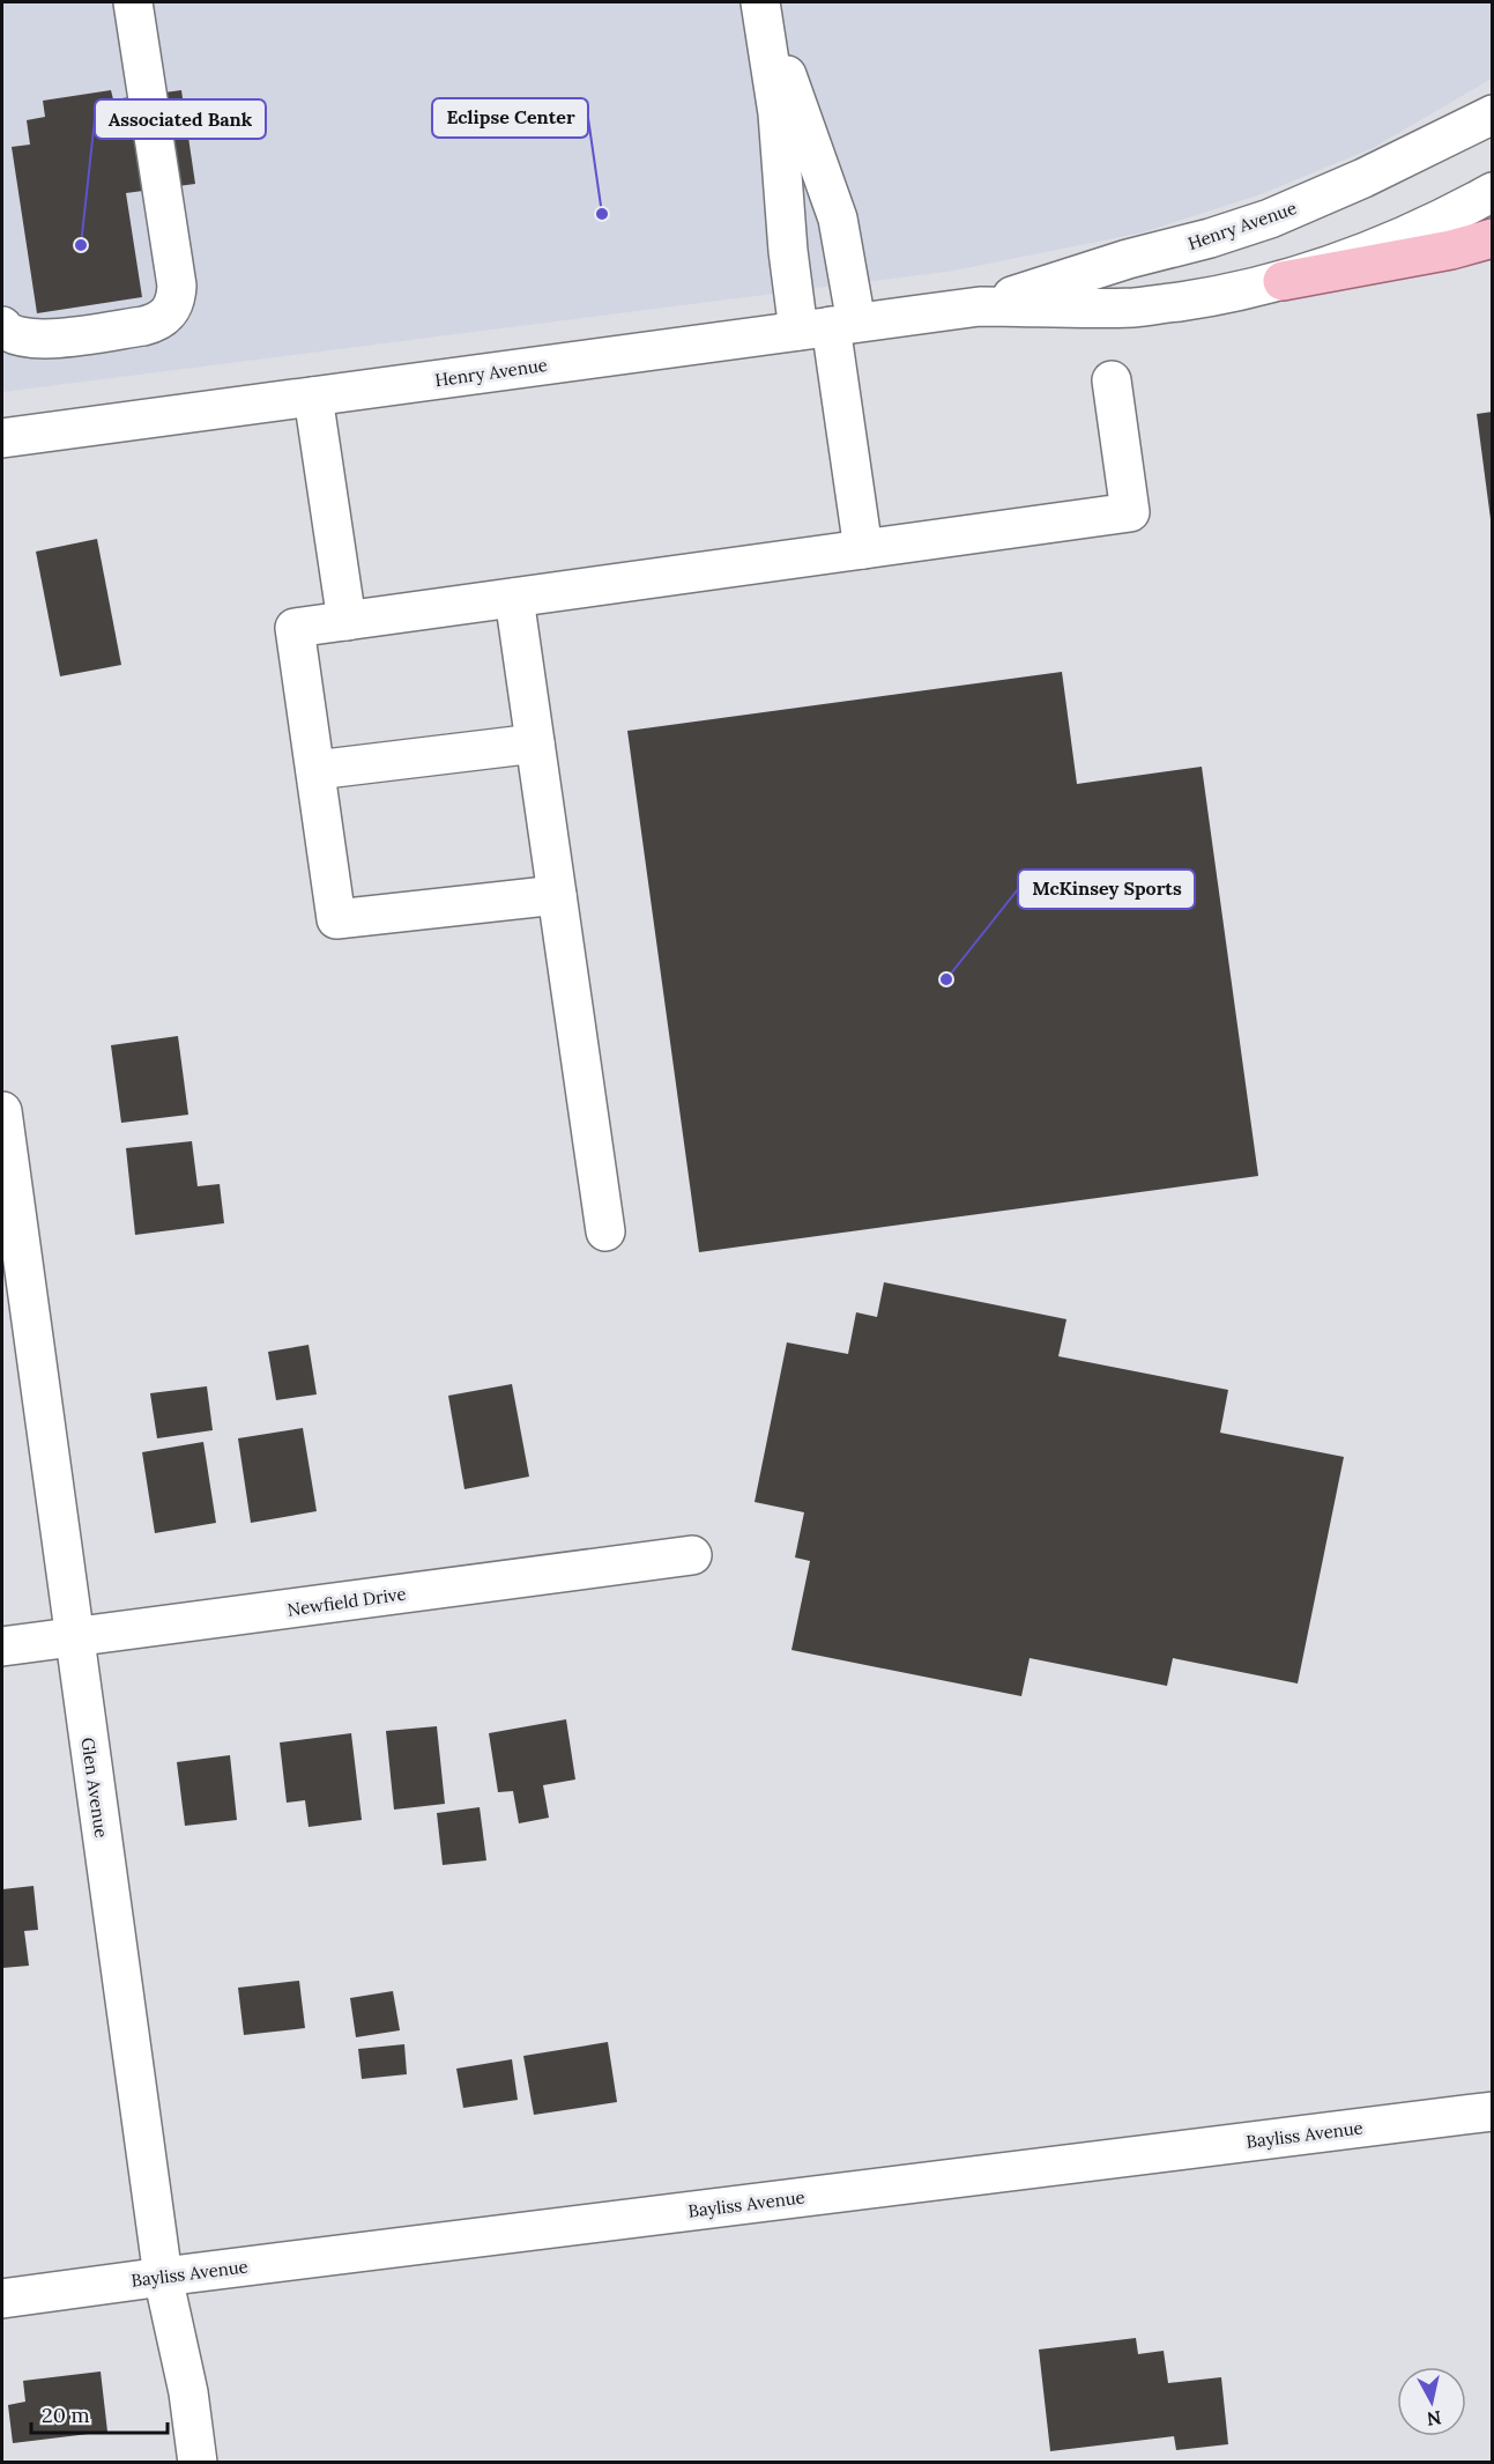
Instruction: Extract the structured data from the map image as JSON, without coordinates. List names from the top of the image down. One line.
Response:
{"streets":{"street":["Henry Avenue","Newfield Drive","Glen Avenue","Bayliss Avenue"]},"crossings":[["Newfield Drive","Glen Avenue"],["Glen Avenue","Bayliss Avenue"]],"places":["Eclipse Center","Associated Bank","McKinsey Sports"],"scale_bar":"20 m","north":"bottom"}
